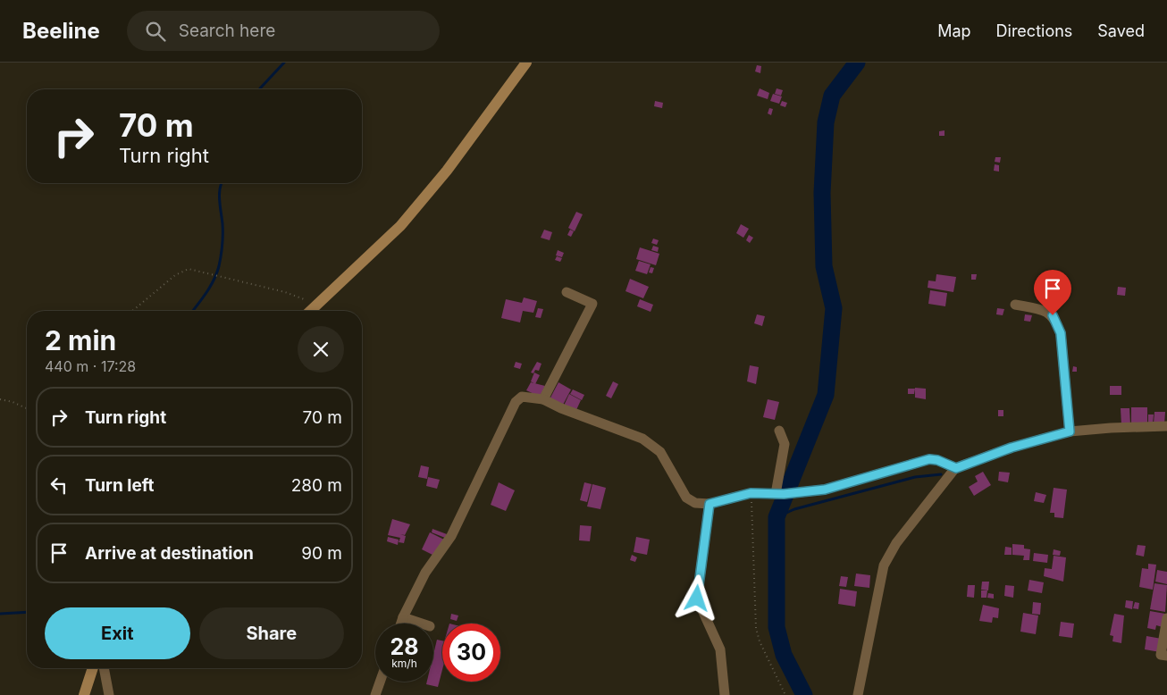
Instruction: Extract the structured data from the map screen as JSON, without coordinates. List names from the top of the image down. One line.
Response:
{"page":{"header":"Beeline","search":"Search here","nav":["Map","Directions","Saved"],"turn":["70 m","Turn right"],"heading":["2 min","440 m · 17:28"],"list":[{"name":"Turn right","value":"70 m"},{"name":"Turn left","value":"280 m"},{"name":"Arrive at destination","value":"90 m"}],"buttons":["Exit","Share"],"speed":"28 km/h","limit":"30"}}
